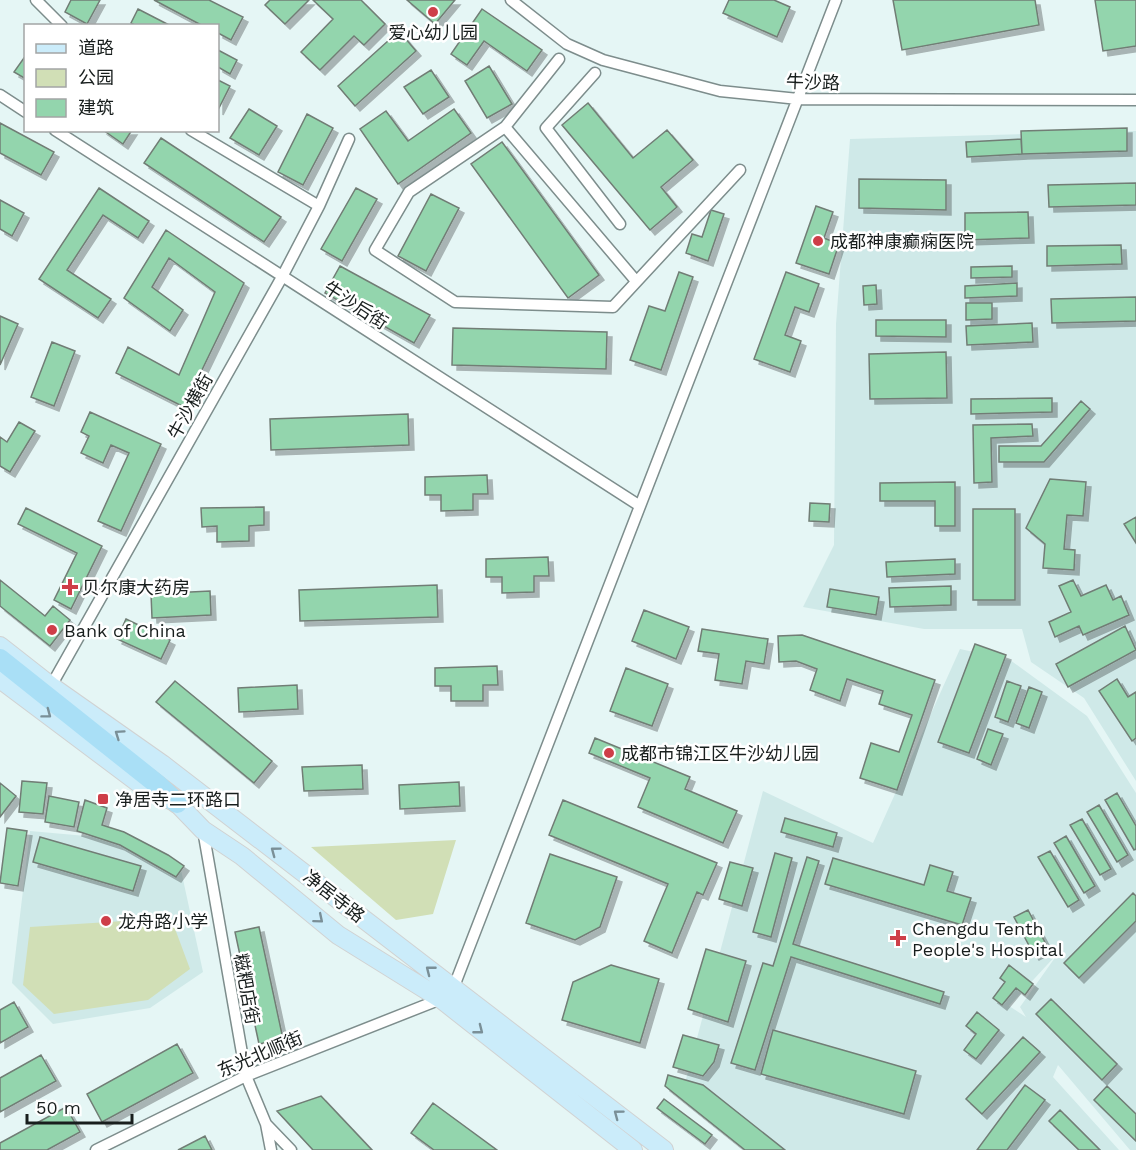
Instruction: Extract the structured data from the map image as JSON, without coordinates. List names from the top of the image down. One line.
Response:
{"streets":{"main road":["净居寺路"],"street":["牛沙路","牛沙后街","牛沙横街","糍粑店街","东光北顺街"]},"crossings":[["牛沙后街","牛沙横街"],["牛沙横街","净居寺路"],["净居寺路","糍粑店街"],["净居寺路","东光北顺街"],["糍粑店街","东光北顺街"]],"places":{"other":["爱心幼儿园","成都神康癫痫医院","Bank of China","成都市锦江区牛沙幼儿园","龙舟路小学"],"health":["贝尔康大药房","Chengdu Tenth People's Hospital"],"transit":["净居寺二环路口"]},"legend":["道路","公园","建筑"],"scale_bar":"50 m"}
